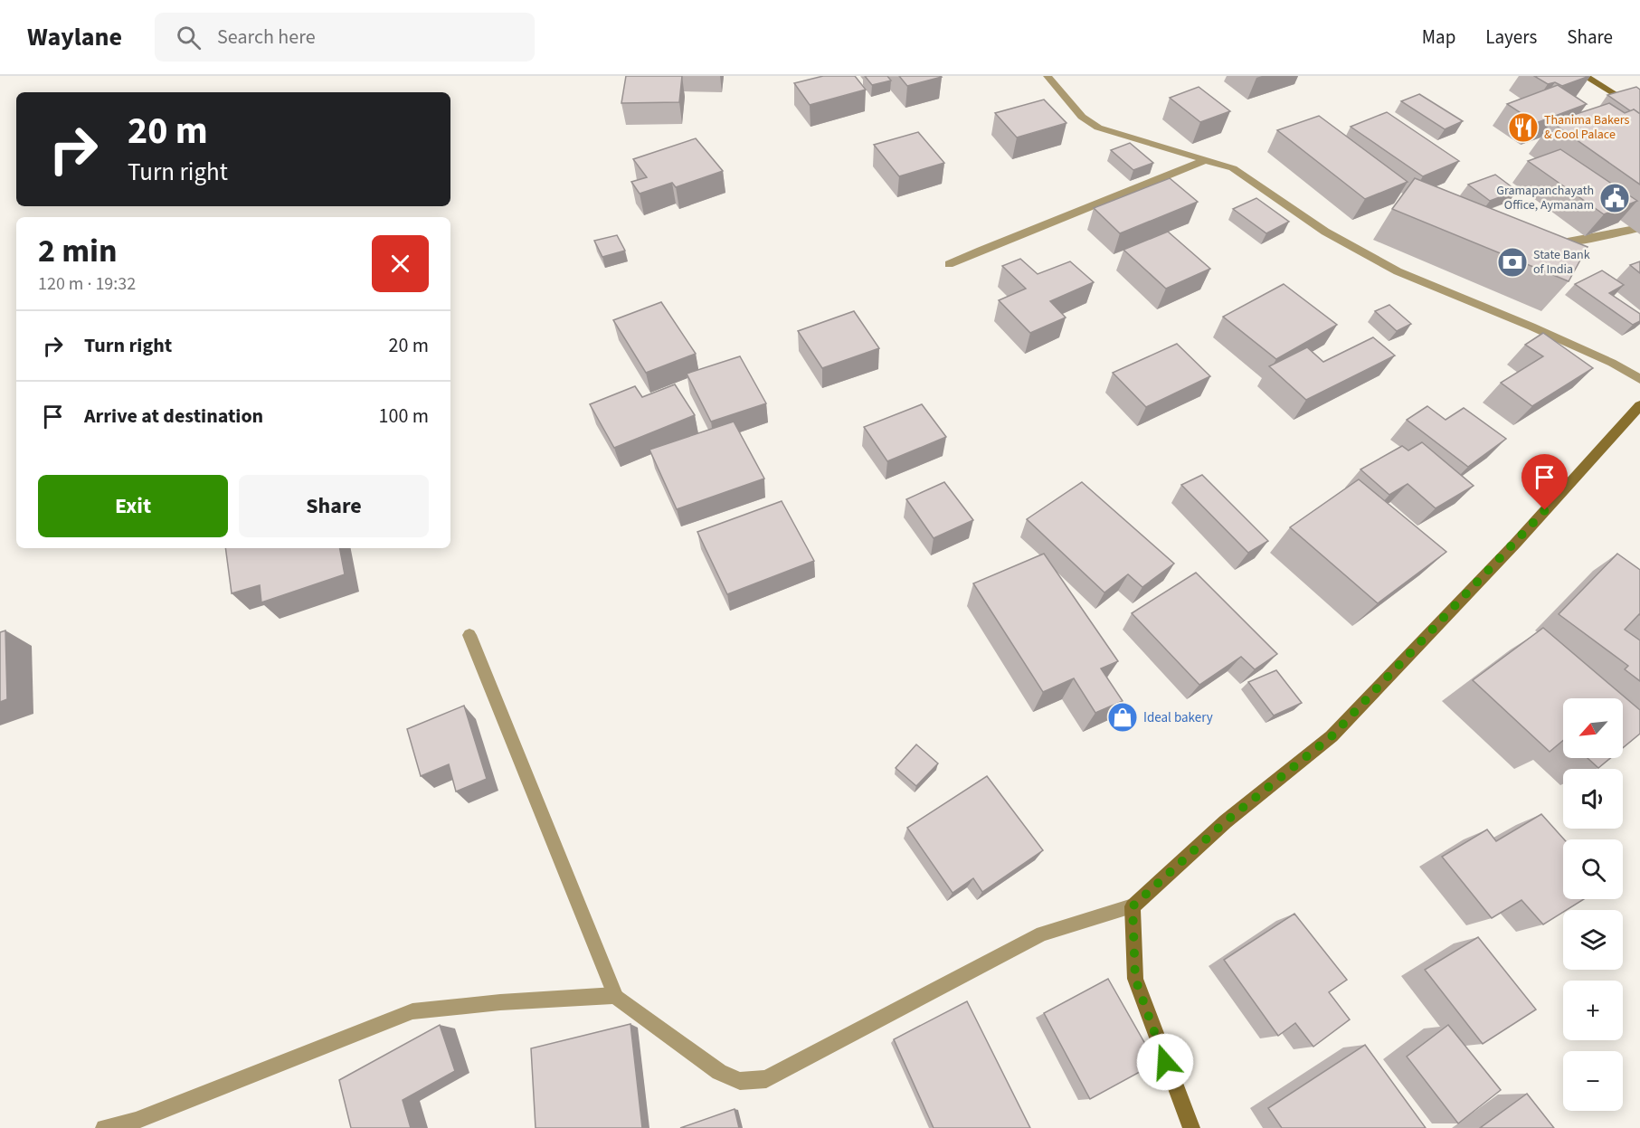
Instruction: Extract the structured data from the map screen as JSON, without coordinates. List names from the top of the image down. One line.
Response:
{"places":{"restaurant":["Thanima Bakers & Cool Palace"],"public building":["Gramapanchayath Office, Aymanam"],"bank":["State Bank of India"],"shop":["Ideal bakery"]},"north":"bottom left","page":{"header":"Waylane","search":"Search here","nav":["Map","Layers","Share"],"turn":["20 m","Turn right"],"heading":["2 min","120 m · 19:32"],"list":[{"name":"Turn right","value":"20 m"},{"name":"Arrive at destination","value":"100 m"}],"buttons":["Exit","Share"],"map_buttons":["+","−"]}}
